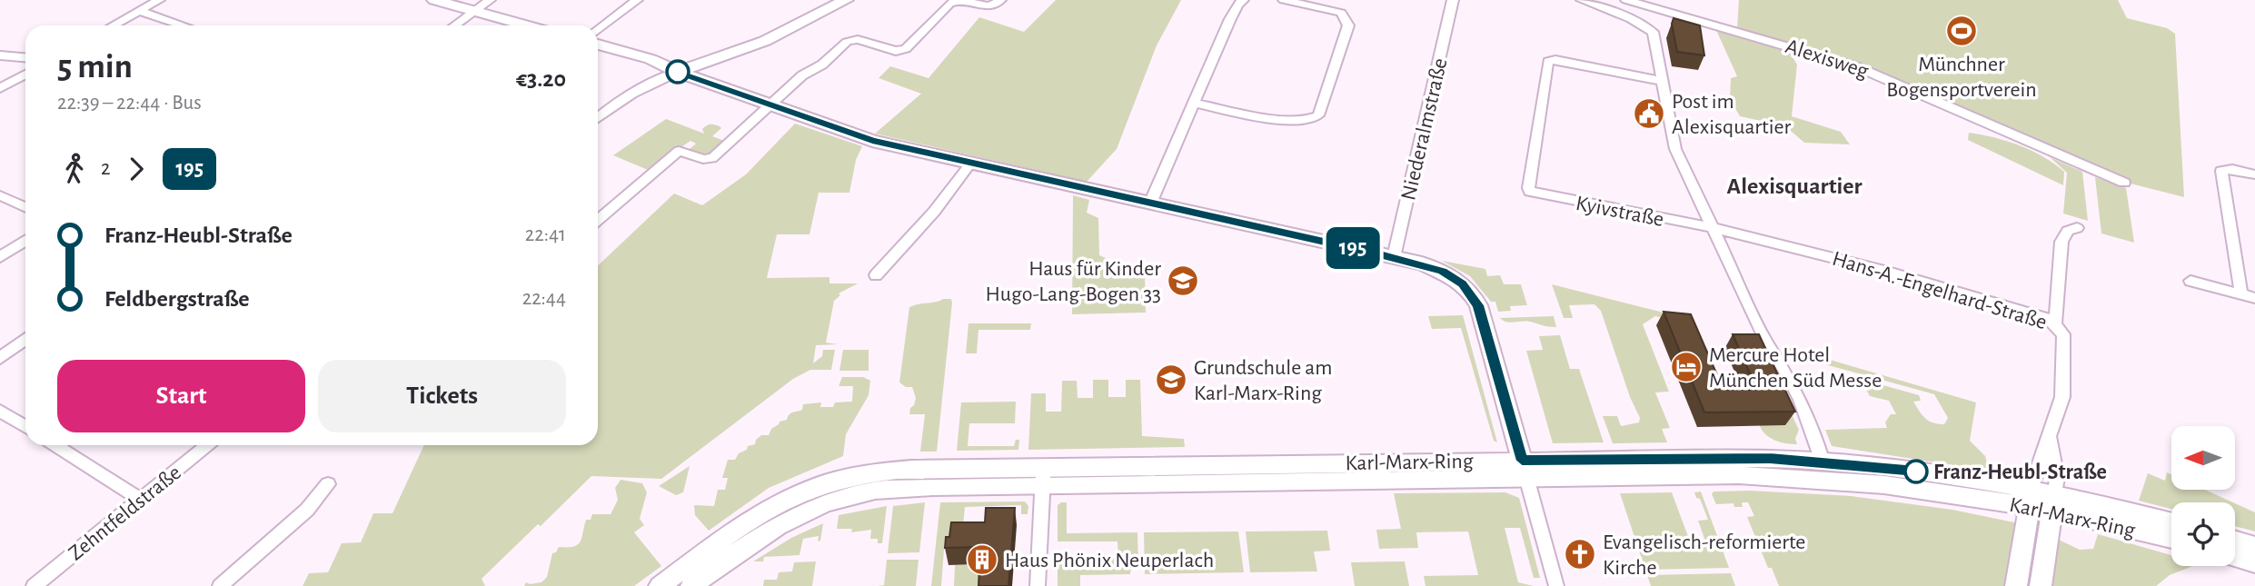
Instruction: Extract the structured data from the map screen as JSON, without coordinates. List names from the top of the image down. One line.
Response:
{"streets":{"main road":["Karl-Marx-Ring"],"street":["Alexisweg","Niederalmstraße","Kyivstraße","Hans-A.-Engelhard-Straße","Zehntfeldstraße"]},"crossings":[["Kyivstraße","Hans-A.-Engelhard-Straße"],["Hans-A.-Engelhard-Straße","Karl-Marx-Ring"]],"districts":["Alexisquartier"],"places":{"sports":["Münchner Bogensportverein"],"public building":["Post im Alexisquartier"],"school or university":["Haus für Kinder Hugo-Lang-Bogen 33","Grundschule am Karl-Marx-Ring"],"hotel":["Mercure Hotel München Süd Messe"],"other":["Franz-Heubl-Straße"],"church":["Evangelisch-reformierte Kirche"],"building":["Haus Phönix Neuperlach"]},"lines":["bus line 195"],"north":"left","page":{"on_map":"195","heading":["5 min","22:39 – 22:44 · Bus","€3.20"],"legs":["2","195"],"list":[{"name":"Franz-Heubl-Straße","value":"22:41"},{"name":"Feldbergstraße","value":"22:44"}],"buttons":["Start","Tickets"]}}
